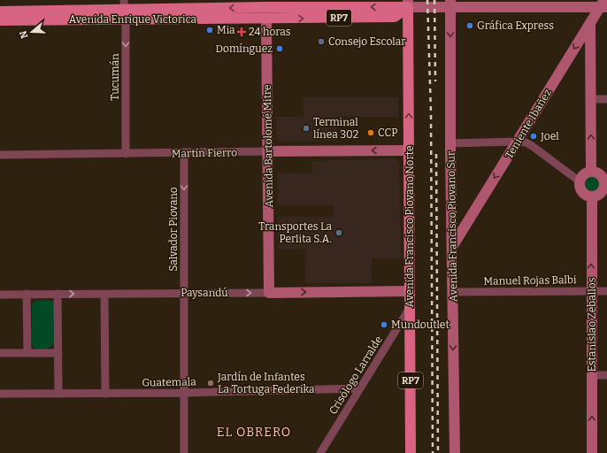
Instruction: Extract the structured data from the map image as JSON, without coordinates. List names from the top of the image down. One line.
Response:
{"streets":{"main road":["RP7","Avenida Enrique Victorica","Avenida Bartolomé Mitre","Avenida Francisco Piovano Norte"],"street":["Tucumán","Teniente Ibañez","Martín Fierro","Avenida Francisco Piovano Sur","Salvador Piovano","Manuel Rojas Balbi","Paysandú","Estanislao Zeballos","Crisólogo Larralde","Guatemala"]},"crossings":[["RP7","Avenida Enrique Victorica"],["RP7","Avenida Bartolomé Mitre"],["RP7","Avenida Francisco Piovano Norte"],["Avenida Enrique Victorica","Tucumán"],["Avenida Enrique Victorica","Avenida Bartolomé Mitre"],["Tucumán","Martín Fierro"],["Teniente Ibañez","Avenida Francisco Piovano Sur"],["Avenida Bartolomé Mitre","Martín Fierro"],["Avenida Bartolomé Mitre","Paysandú"],["Martín Fierro","Avenida Francisco Piovano Norte"],["Martín Fierro","Salvador Piovano"],["Avenida Francisco Piovano Norte","Paysandú"],["Avenida Francisco Piovano Norte","Crisólogo Larralde"],["Avenida Francisco Piovano Sur","Manuel Rojas Balbi"],["Salvador Piovano","Paysandú"],["Salvador Piovano","Guatemala"],["Manuel Rojas Balbi","Estanislao Zeballos"],["Crisólogo Larralde","Guatemala"]],"one_way":["Tucumán","Teniente Ibañez","Avenida Francisco Piovano Sur","Salvador Piovano","Paysandú","Estanislao Zeballos"],"districts":["EL OBRERO"],"places":{"other":["Gráfica Express","Mia","Consejo Escolar","Domínguez","Terminal línea 302","CCP","Joel","Transportes La Perlita S.A.","Mundoutlet","Jardín de Infantes La Tortuga Federika"],"health":["24 horas"]},"north":"left"}
